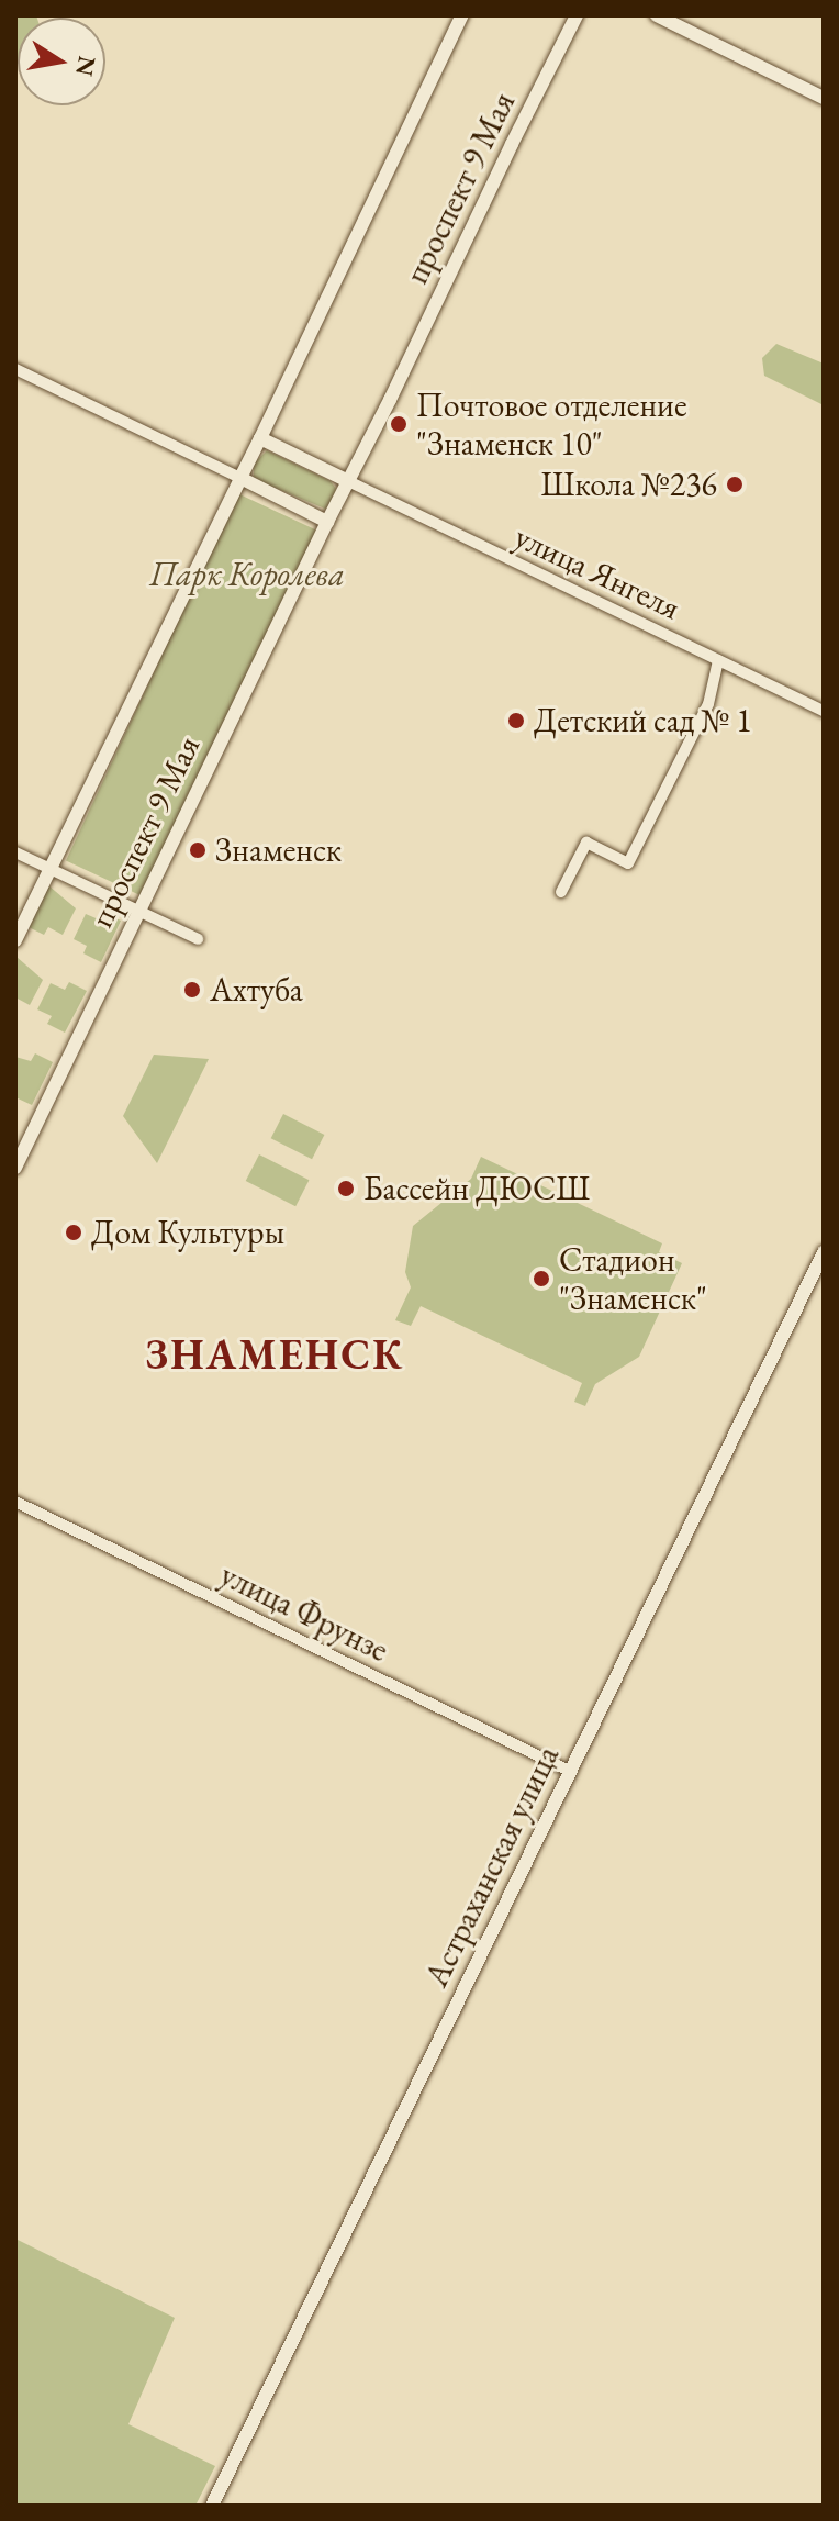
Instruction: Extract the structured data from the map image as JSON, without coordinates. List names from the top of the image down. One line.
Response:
{"streets":{"street":["проспект 9 Мая","улица Янгеля","улица Фрунзе","Астраханская улица"]},"crossings":[["проспект 9 Мая","улица Янгеля"],["улица Фрунзе","Астраханская улица"]],"districts":["ЗНАМЕНСК"],"parks":["Парк Королева"],"places":["Почтовое отделение \"Знаменск 10\"","Школа №236","Детский сад № 1","Знаменск","Ахтуба","Бассейн ДЮСШ","Дом Культуры","Стадион \"Знаменск\""],"north":"right"}
